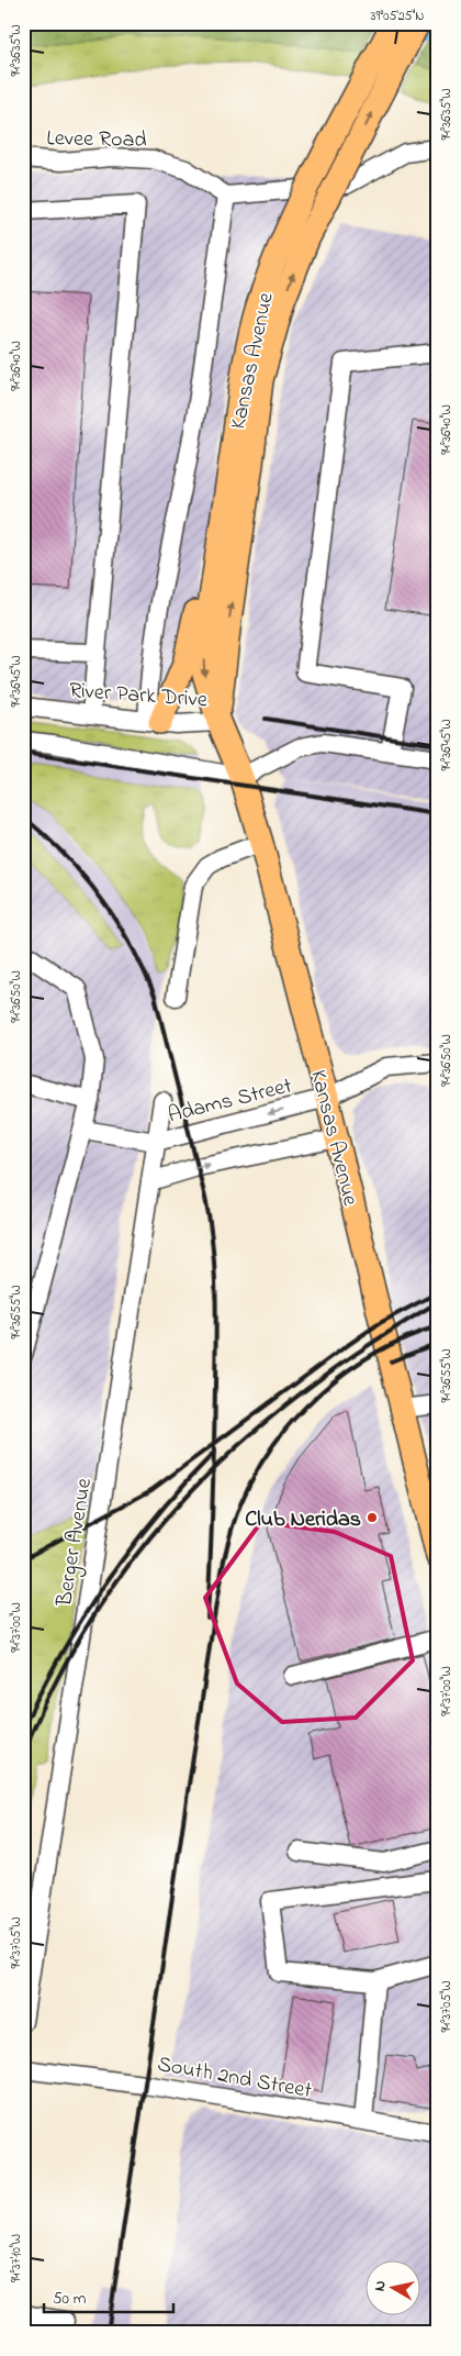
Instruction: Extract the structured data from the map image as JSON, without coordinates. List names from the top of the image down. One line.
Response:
{"streets":{"main road":["Kansas Avenue"],"street":["Levee Road","River Park Drive","Adams Street","Berger Avenue","South 2nd Street"]},"crossings":[["Kansas Avenue","River Park Drive"],["Kansas Avenue","Adams Street"],["Adams Street","Berger Avenue"]],"places":["Club Neridas"],"scale_bar":"50 m","north":"left","coordinates":["39°05'25\"N","94°36'35\"W","94°36'40\"W","94°36'45\"W","94°36'50\"W","94°36'55\"W","94°37'00\"W","94°37'05\"W","94°37'10\"W"]}
